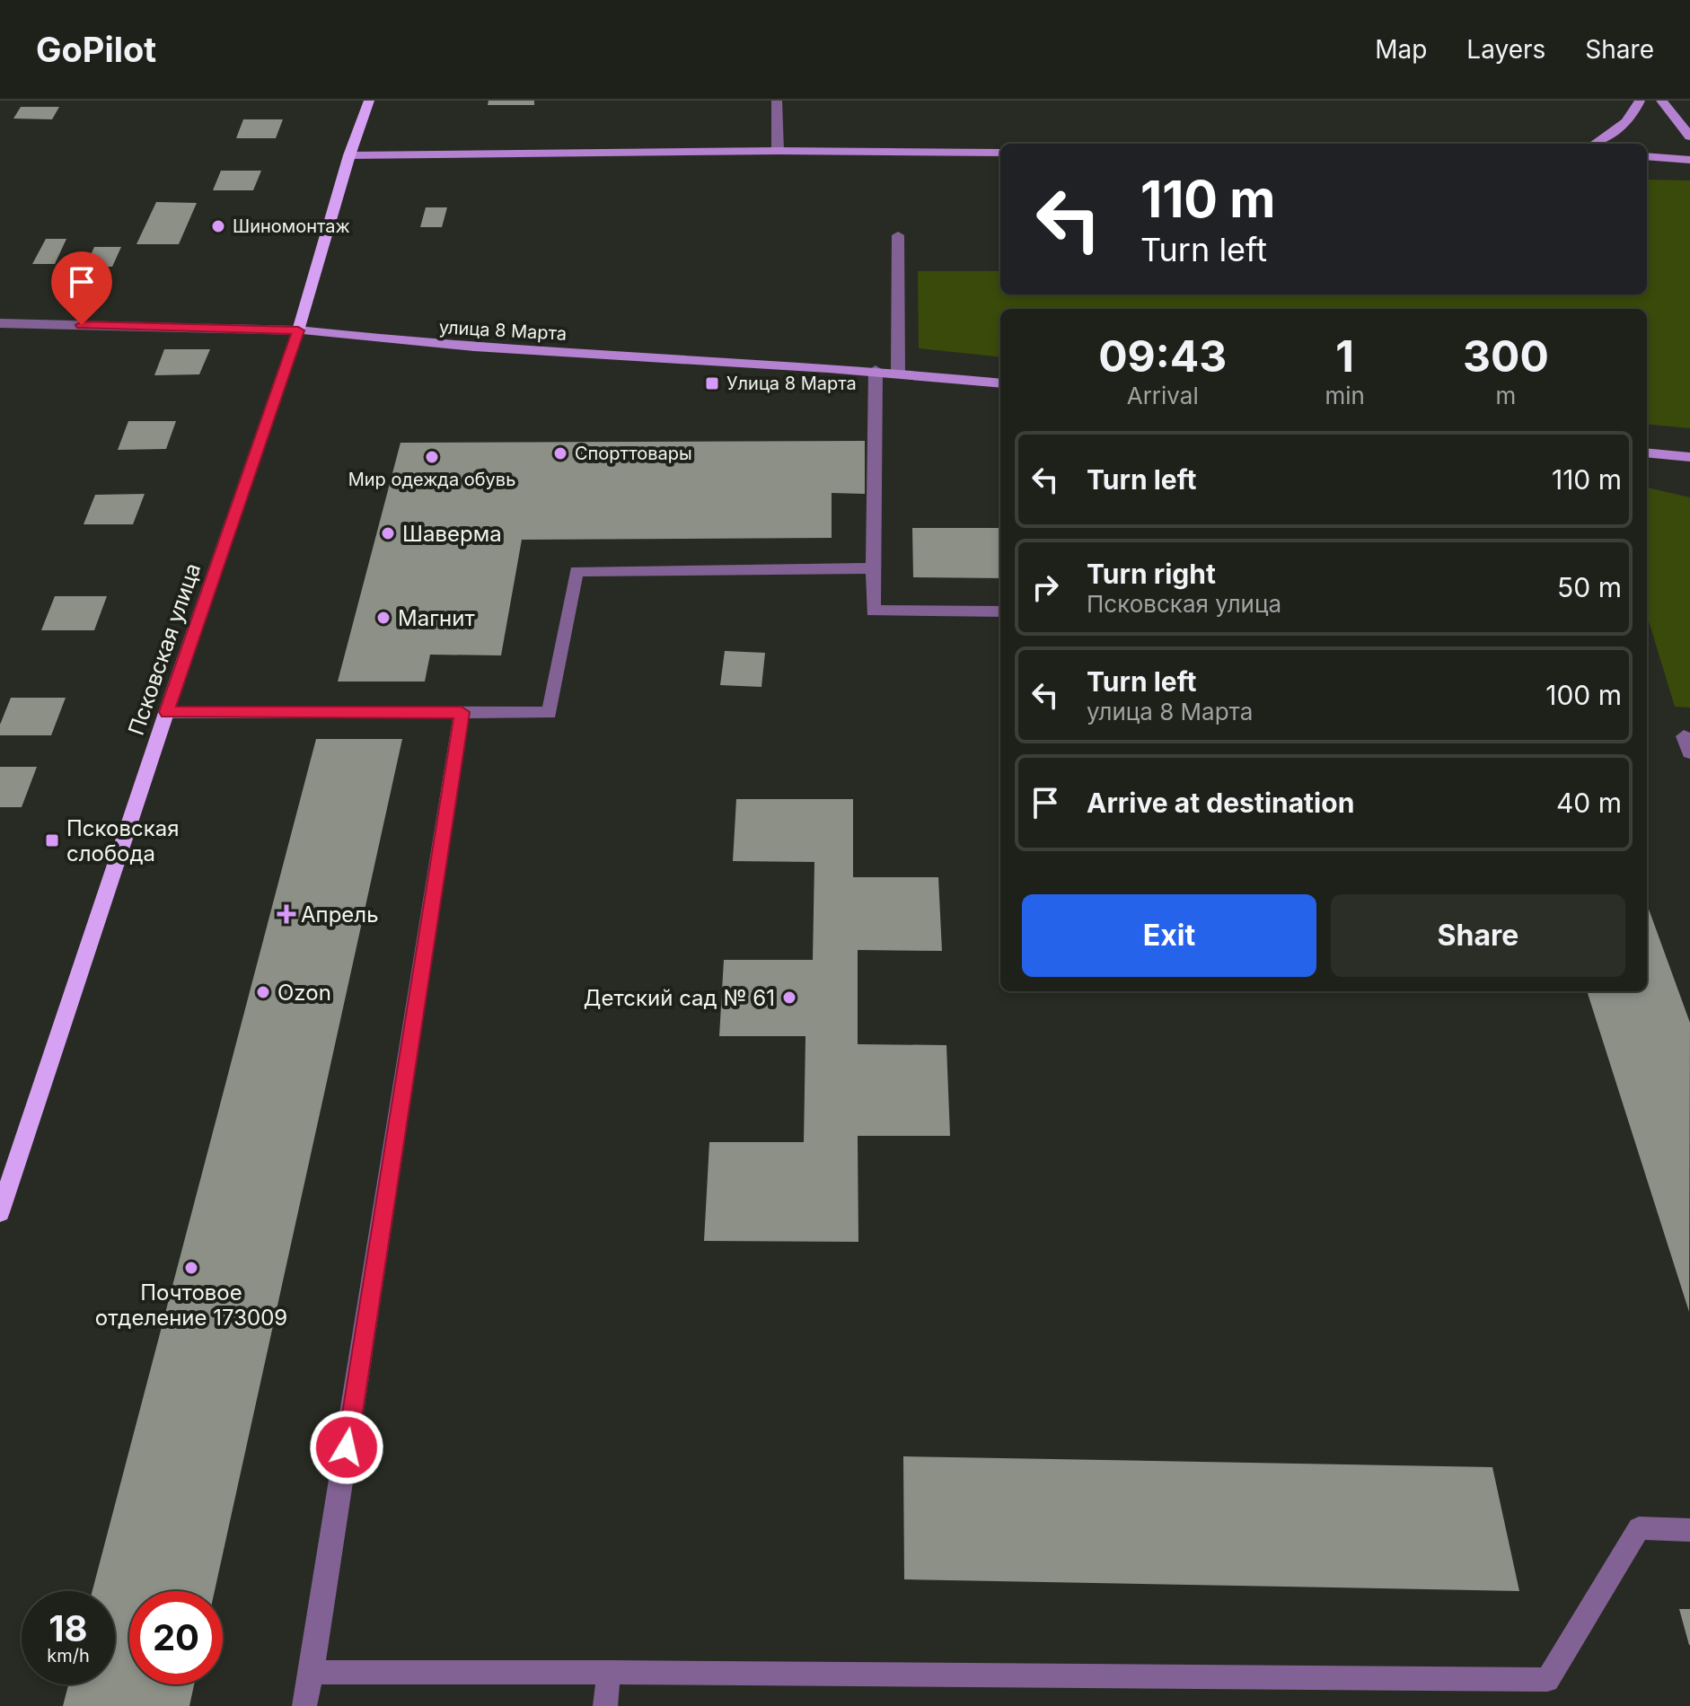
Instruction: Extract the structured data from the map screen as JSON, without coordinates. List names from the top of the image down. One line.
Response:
{"streets":{"main road":["улица 8 Марта","Псковская улица"]},"crossings":[["улица 8 Марта","Псковская улица"]],"places":{"other":["Шиномонтаж","Спорттовары","Мир одежда обувь","Шаверма","Магнит","Ozon","Детский сад № 61","Почтовое отделение 173009"],"transit":["Улица 8 Марта","Псковская слобода"],"health":["Апрель"]},"page":{"header":"GoPilot","nav":["Map","Layers","Share"],"turn":["110 m","Turn left"],"eta":["09:43","Arrival","1","min","300","m"],"list":[{"name":"Turn left","value":"110 m"},{"name":"Turn right","note":"Псковская улица","value":"50 m"},{"name":"Turn left","note":"улица 8 Марта","value":"100 m"},{"name":"Arrive at destination","value":"40 m"}],"buttons":["Exit","Share"],"speed":"18 km/h","limit":"20"}}
